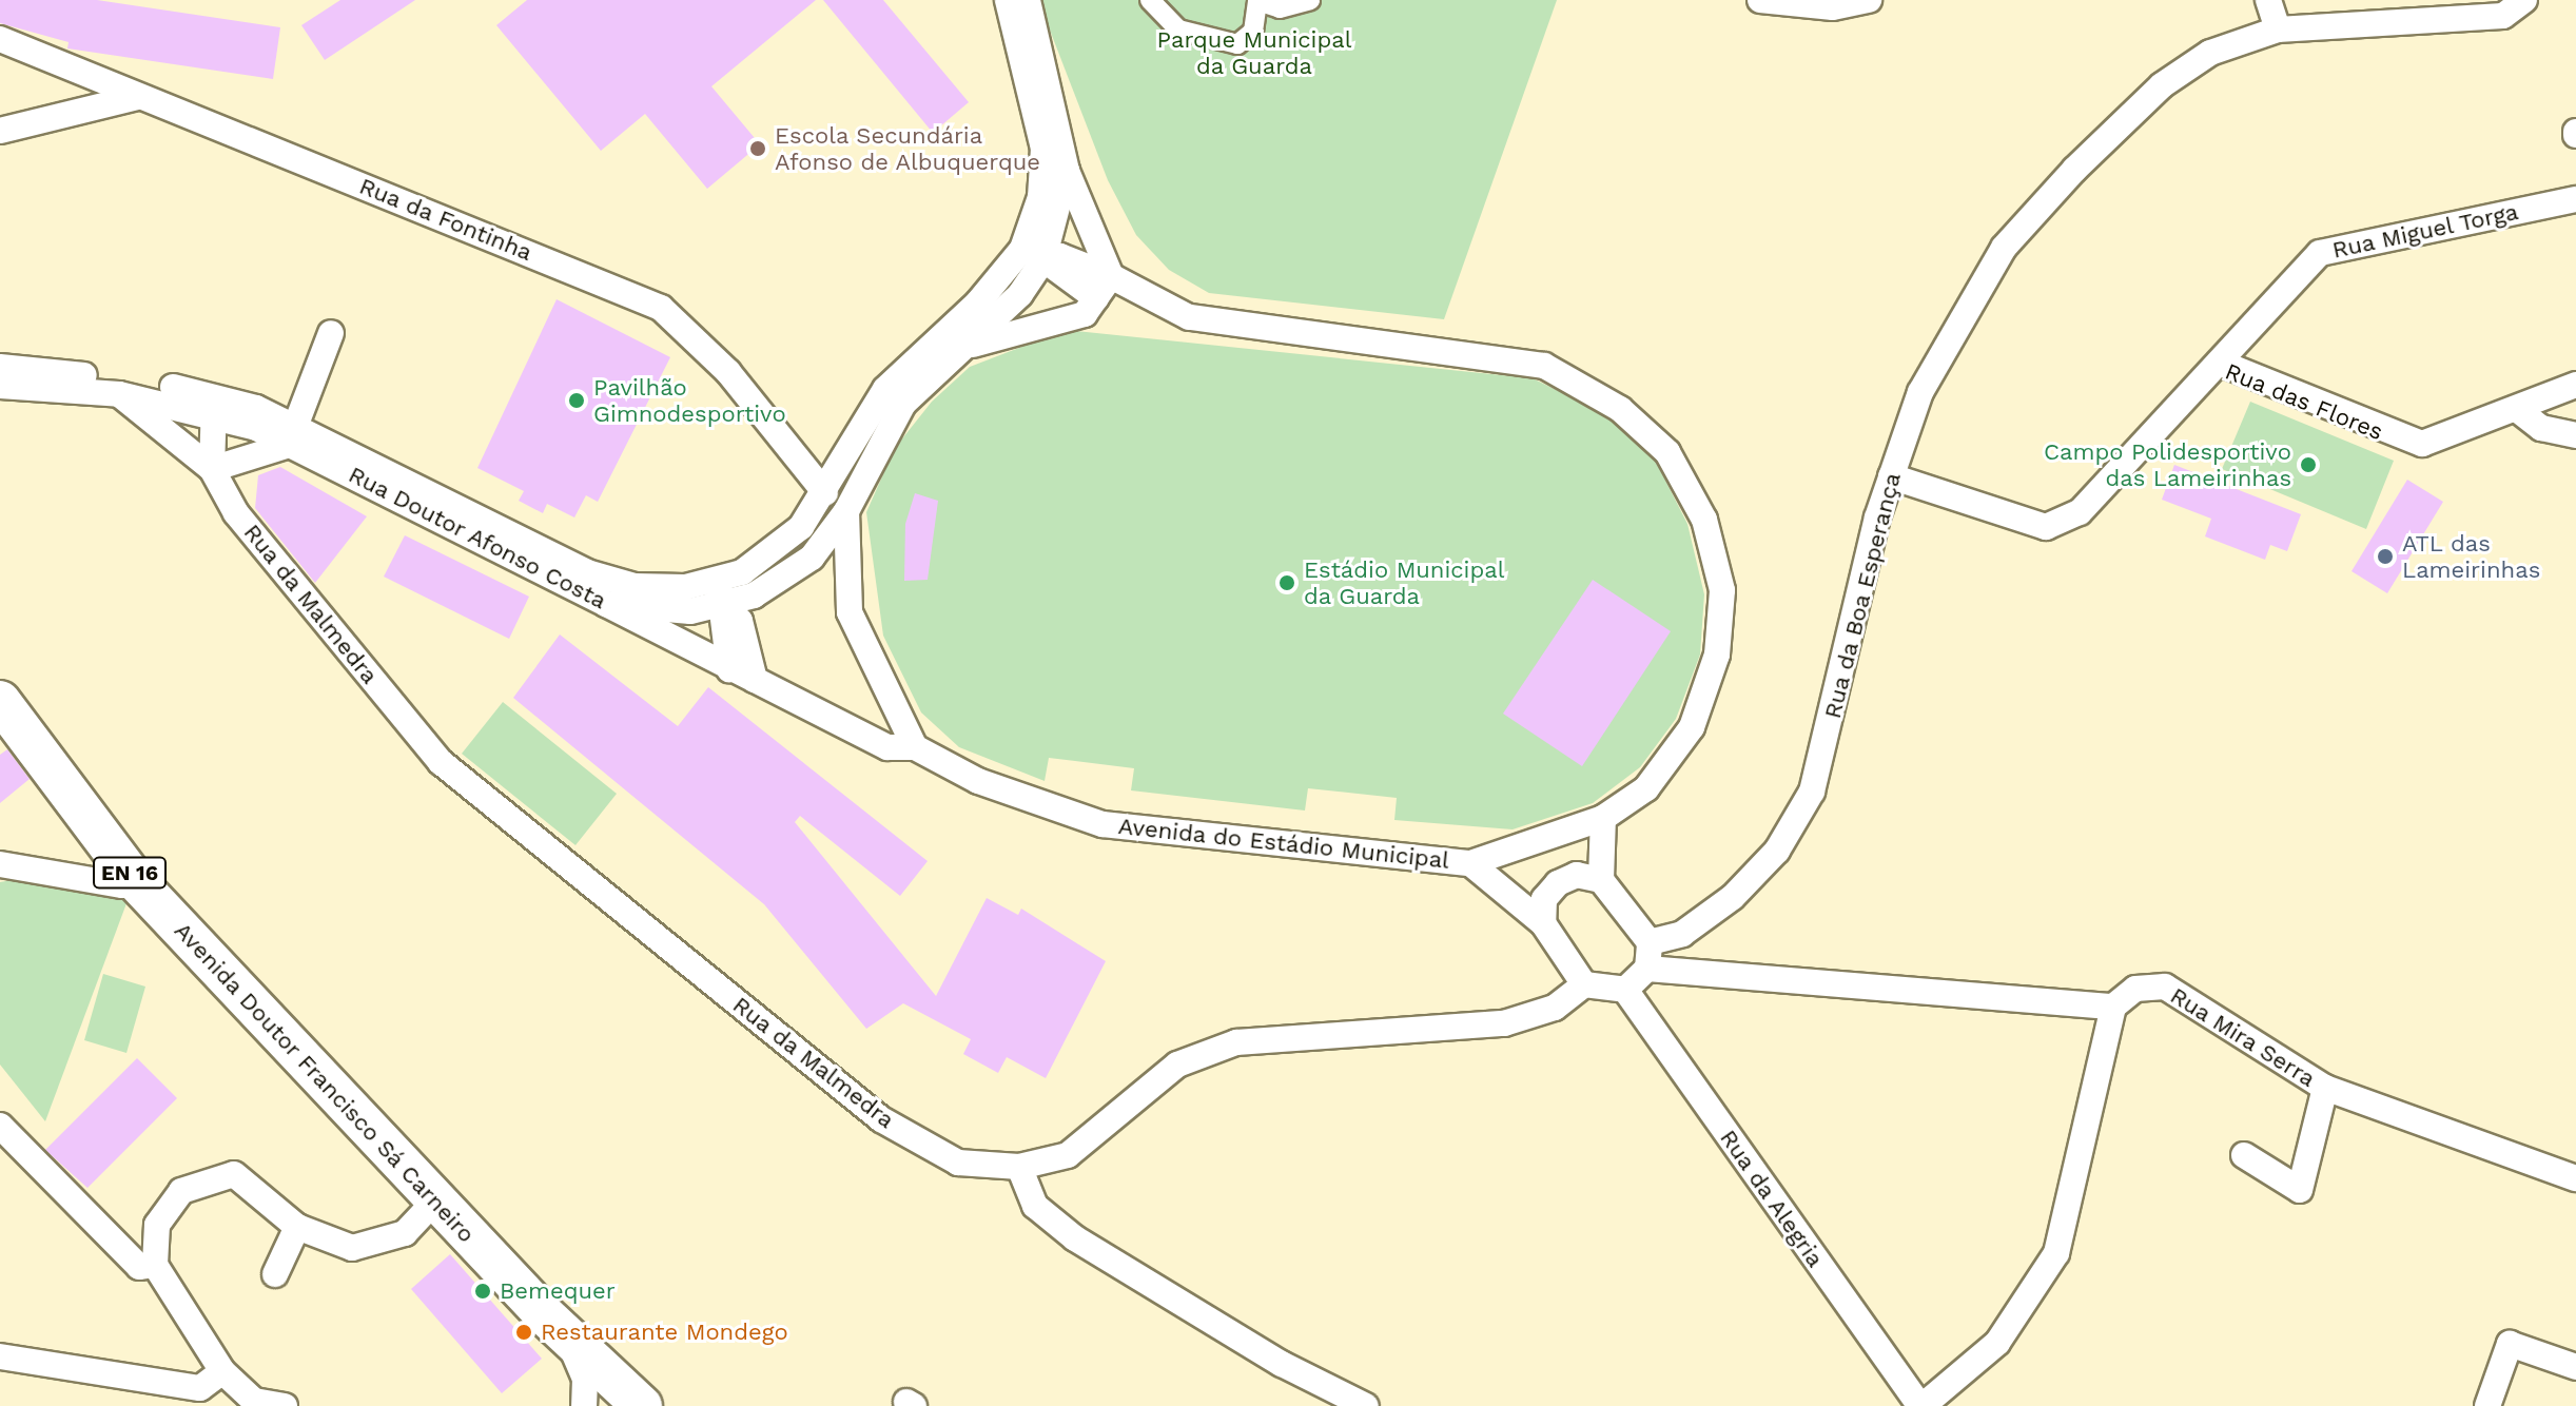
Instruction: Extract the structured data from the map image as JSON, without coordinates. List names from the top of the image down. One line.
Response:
{"streets":{"main road":["EN 16","Avenida Doutor Francisco Sá Carneiro"],"street":["Rua da Fontinha","Rua Miguel Torga","Rua das Flores","Rua Doutor Afonso Costa","Rua da Boa Esperança","Rua da Malmedra","Avenida do Estádio Municipal","Rua Mira Serra","Rua da Alegria"]},"crossings":[["Rua da Fontinha","Rua Doutor Afonso Costa"],["Rua Miguel Torga","Rua das Flores"],["Rua das Flores","Rua da Boa Esperança"],["Rua Doutor Afonso Costa","Avenida do Estádio Municipal"],["Rua da Boa Esperança","Rua da Malmedra"],["Rua da Boa Esperança","Rua da Alegria"],["Rua da Malmedra","Rua da Alegria"]],"parks":["Parque Municipal da Guarda"],"places":["Escola Secundária Afonso de Albuquerque","Pavilhão Gimnodesportivo","Campo Polidesportivo das Lameirinhas","ATL das Lameirinhas","Estádio Municipal da Guarda","Bemequer","Restaurante Mondego"]}
